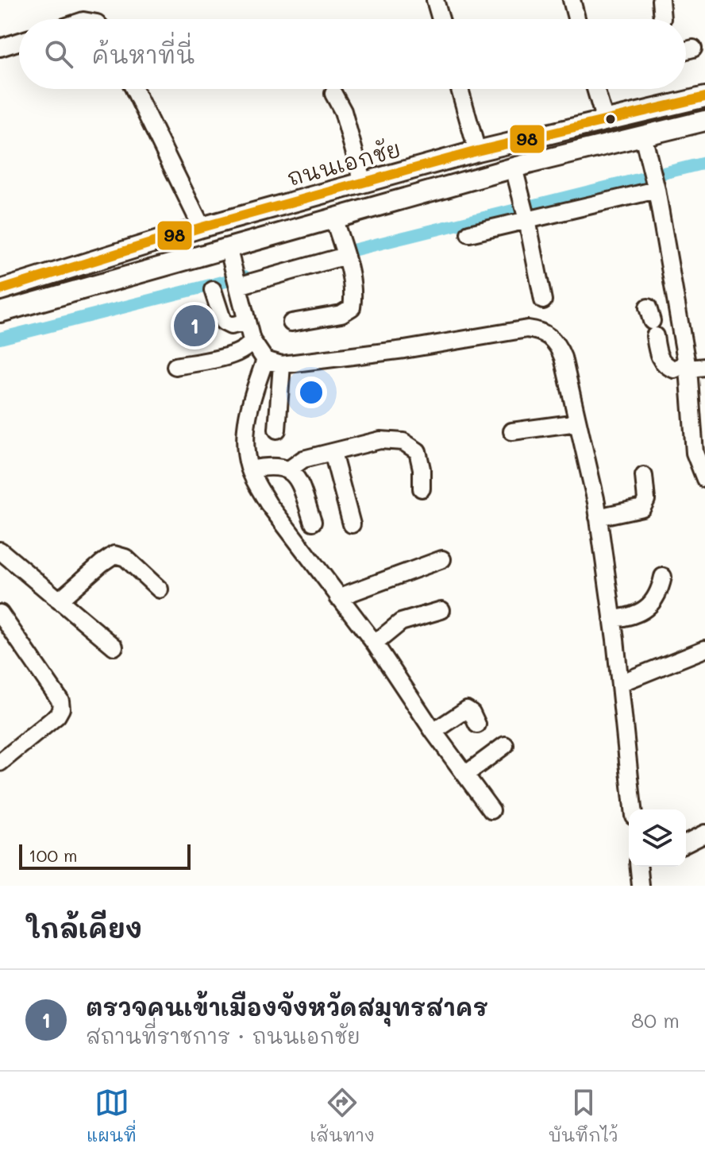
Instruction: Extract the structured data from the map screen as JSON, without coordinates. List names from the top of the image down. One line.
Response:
{"streets":{"main road":["ถนนเอกชัย"]},"lines":["transit line 98"],"scale_bar":"100 m","page":{"search":"ค้นหาที่นี่","pins":"1","scale":"100 m","heading":"ใกล้เคียง","list":[{"mark":"1","name":"ตรวจคนเข้าเมืองจังหวัดสมุทรสาคร","note":"สถานที่ราชการ · ถนนเอกชัย","value":"80 m"}],"nav":["แผนที่","เส้นทาง","บันทึกไว้"]}}
